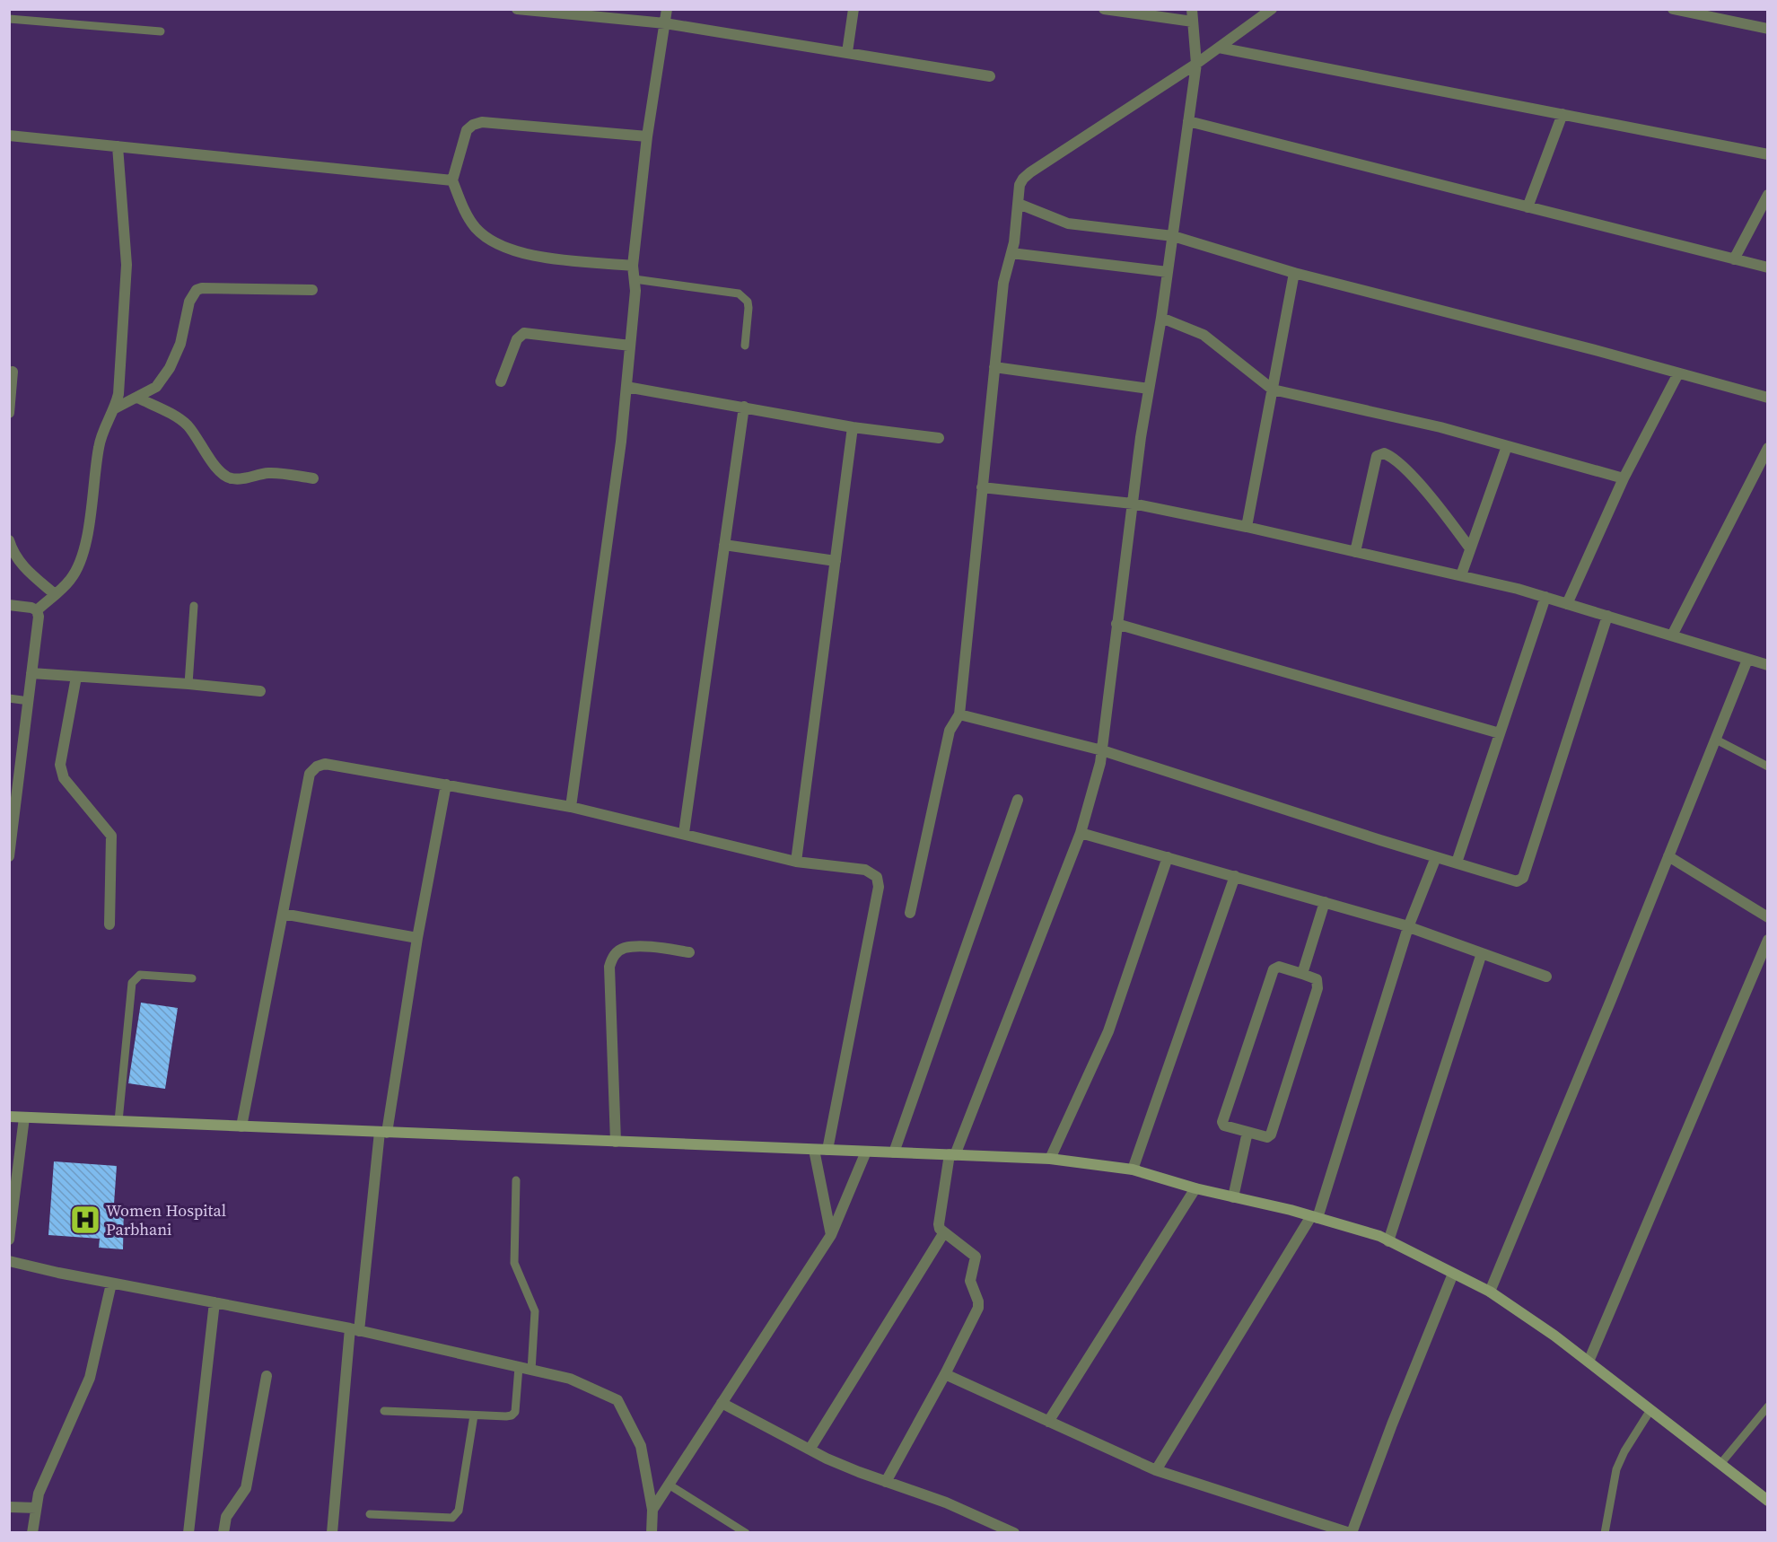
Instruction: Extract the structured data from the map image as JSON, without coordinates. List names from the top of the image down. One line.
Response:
{"places":{"hospital":["Women Hospital Parbhani"]}}
